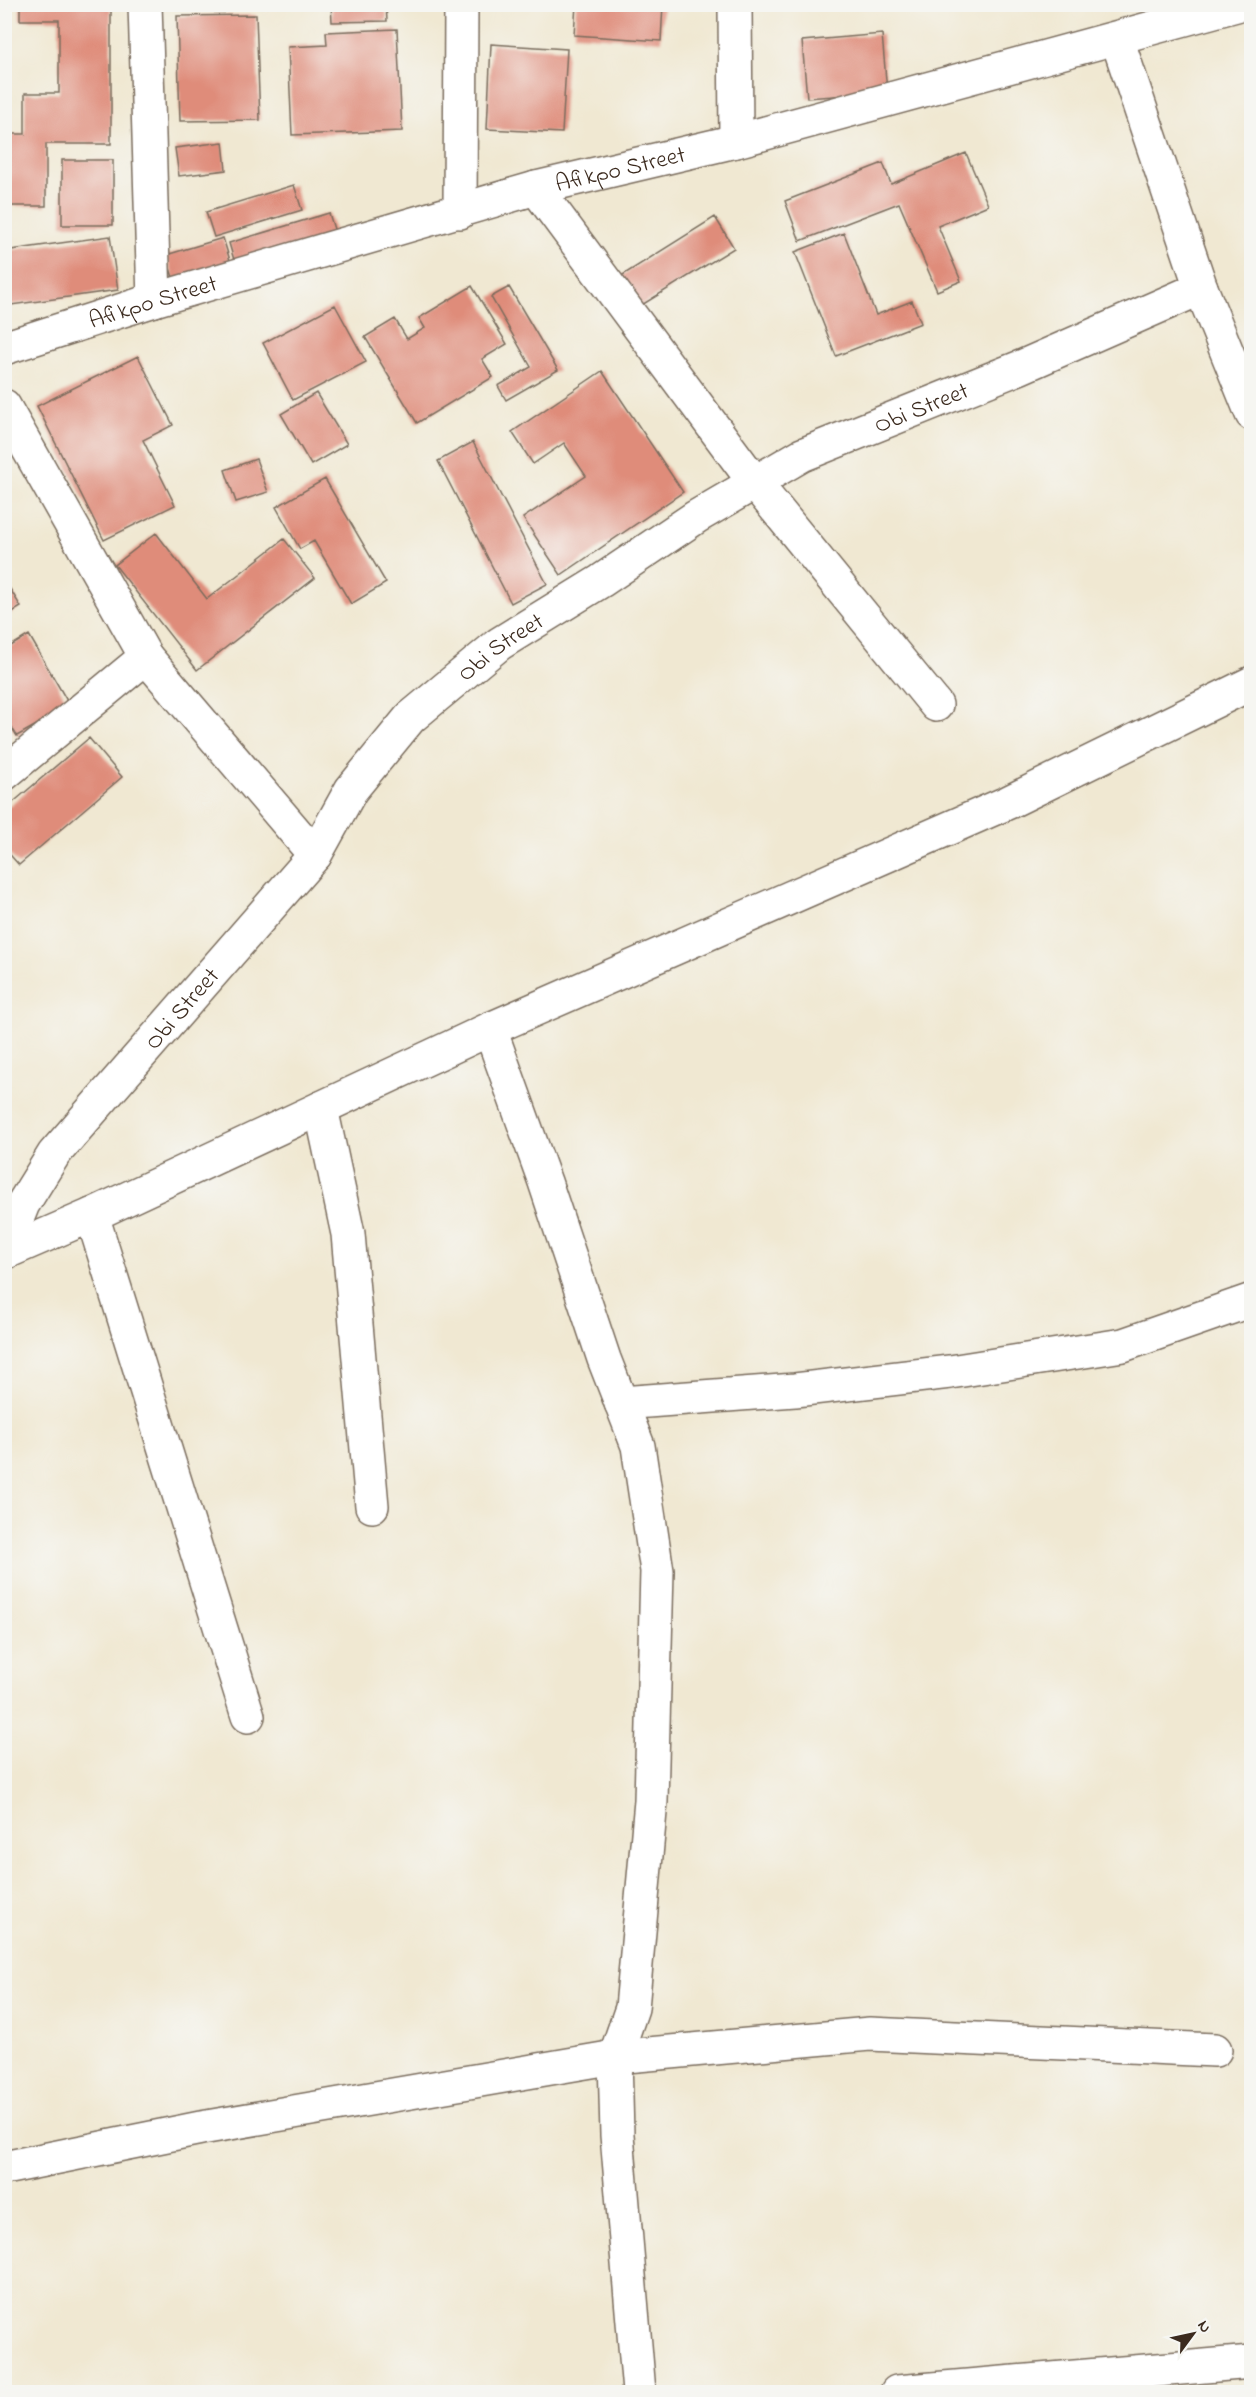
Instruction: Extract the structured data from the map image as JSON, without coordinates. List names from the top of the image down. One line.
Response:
{"streets":{"street":["Afikpo Street","Obi Street"]},"north":"top right"}
